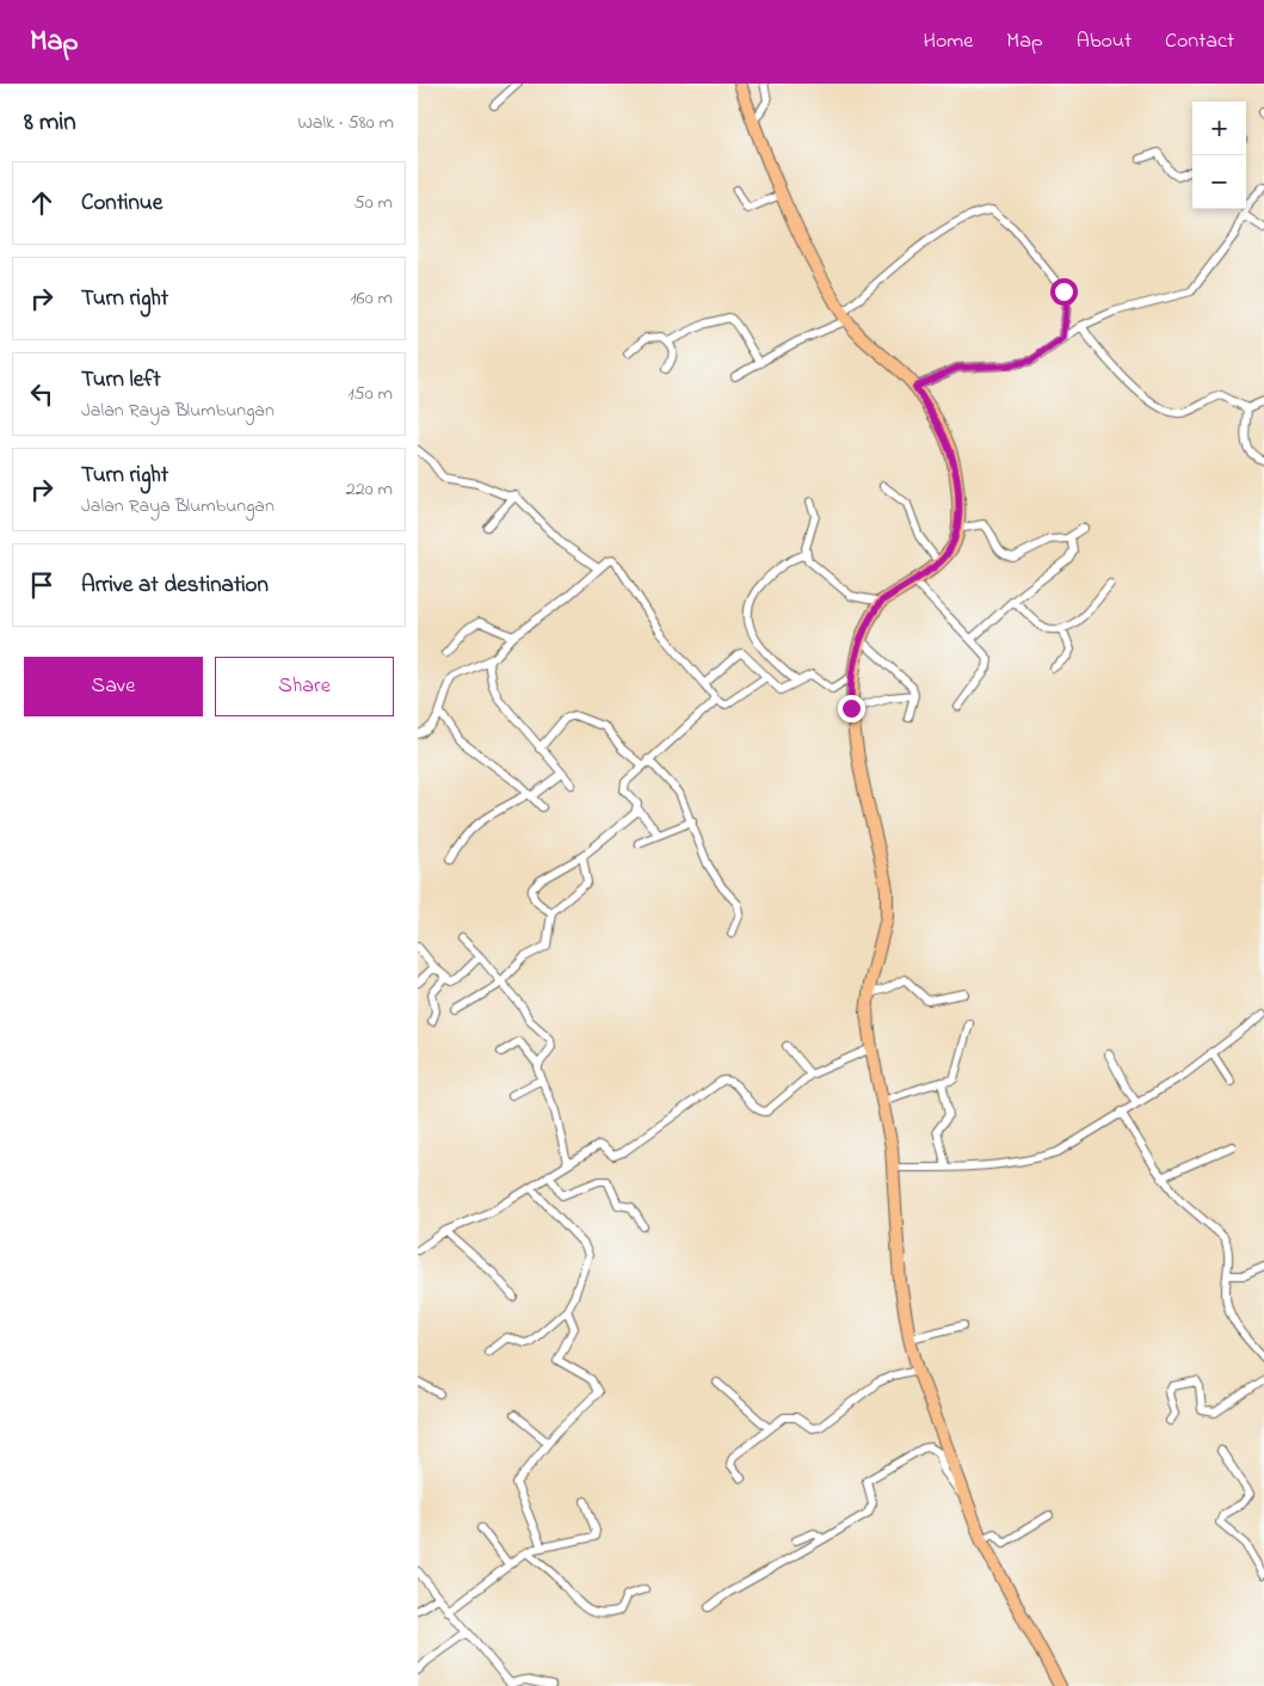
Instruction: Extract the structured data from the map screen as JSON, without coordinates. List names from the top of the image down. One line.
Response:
{"page":{"header":"Map","nav":["Home","Map","About","Contact"],"heading":["8 min","Walk · 580 m"],"map_buttons":["+","−"],"list":[["Continue","50 m"],["Turn right","160 m"],["Turn left","Jalan Raya Blumbungan","150 m"],["Turn right","Jalan Raya Blumbungan","220 m"],"Arrive at destination"],"buttons":["Save","Share"]}}
